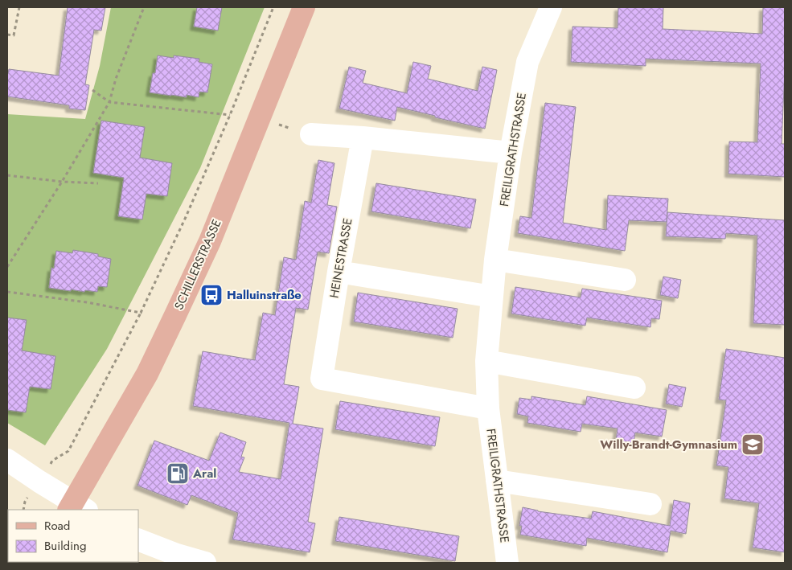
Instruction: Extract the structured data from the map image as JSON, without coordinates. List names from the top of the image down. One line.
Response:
{"streets":{"main road":["SCHILLERSTRASSE"],"street":["FREILIGRATHSTRASSE","HEINESTRASSE"]},"crossings":[["FREILIGRATHSTRASSE","HEINESTRASSE"]],"places":{"bus stop":["Halluinstraße"],"school or university":["Willy-Brandt-Gymnasium"],"fuel station":["Aral"]},"legend":["Road","Building"]}
